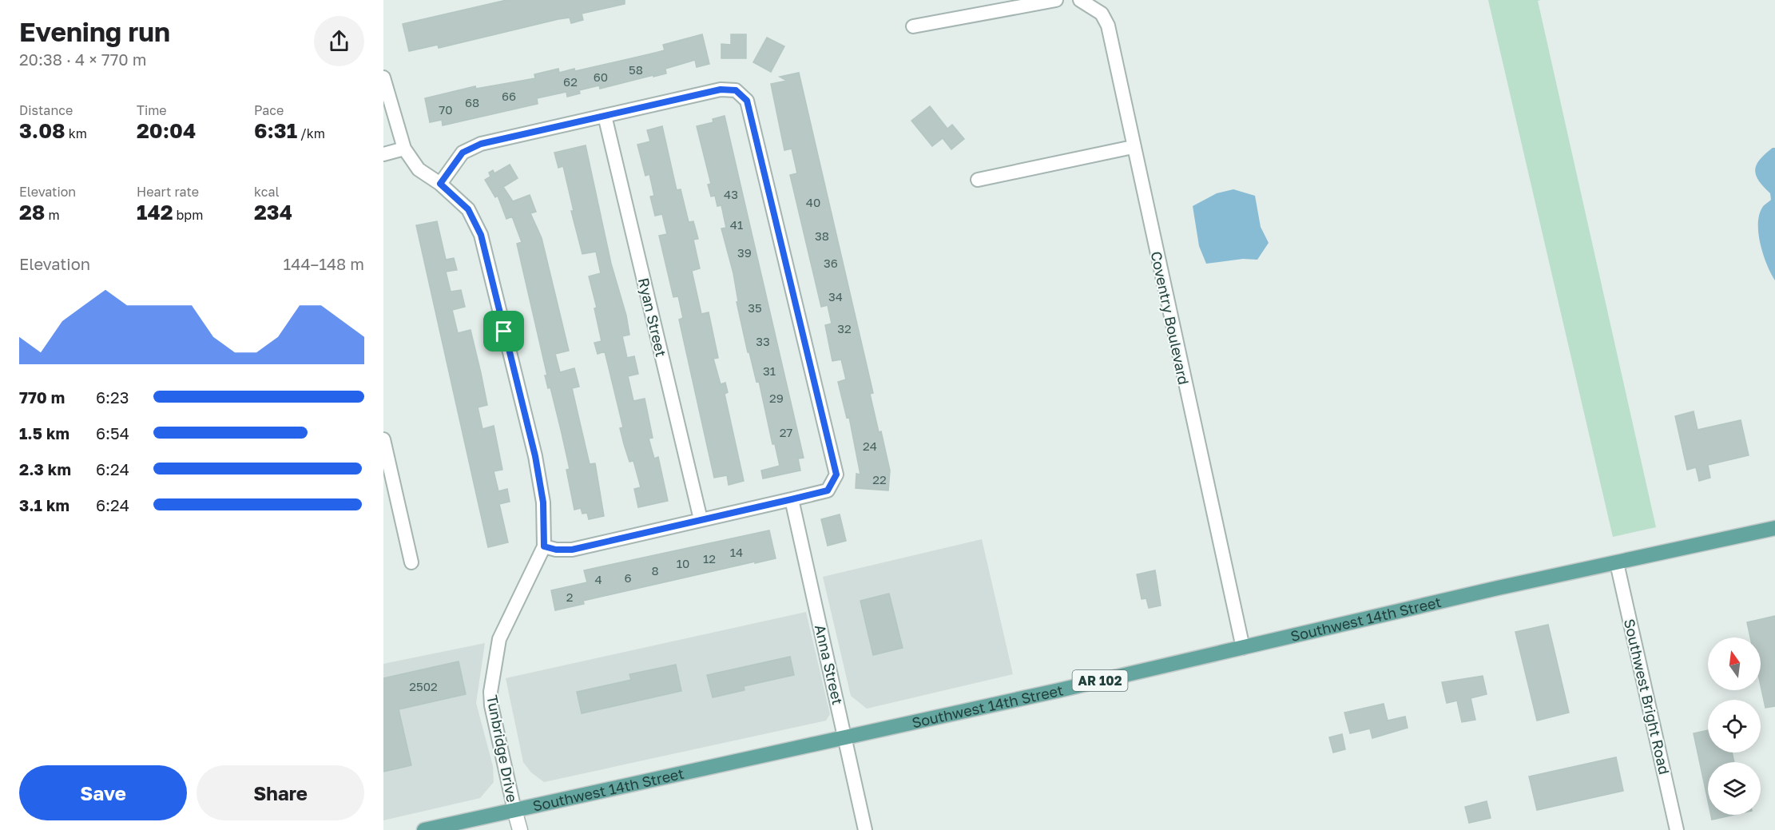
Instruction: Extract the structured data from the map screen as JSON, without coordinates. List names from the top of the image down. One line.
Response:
{"streets":{"main road":["Southwest 14th Street","AR 102"],"street":["Ryan Street","Coventry Boulevard","Anna Street","Southwest Bright Road","Tunbridge Drive"]},"crossings":[["Coventry Boulevard","Southwest 14th Street"],["Southwest 14th Street","Anna Street"],["Southwest 14th Street","Southwest Bright Road"],["Southwest 14th Street","Tunbridge Drive"]],"house_numbers":["58","60","62","66","68","70","43","40","41","38","39","36","34","35","32","33","31","29","27","24","22","14","12","10","8","6","4","2","2502"],"north":"top","page":{"heading":["Evening run","20:38 · 4 × 770 m"],"stats":[["Distance","3.08 km"],["Time","20:04"],["Pace","6:31 /km"],["Elevation","28 m"],["Heart rate","142 bpm"],["kcal","234"]],"chart":["Elevation","144–148 m"],"list":[{"name":"770 m","note":"6:23"},{"name":"1.5 km","note":"6:54"},{"name":"2.3 km","note":"6:24"},{"name":"3.1 km","note":"6:24"}],"buttons":["Save","Share"]}}
